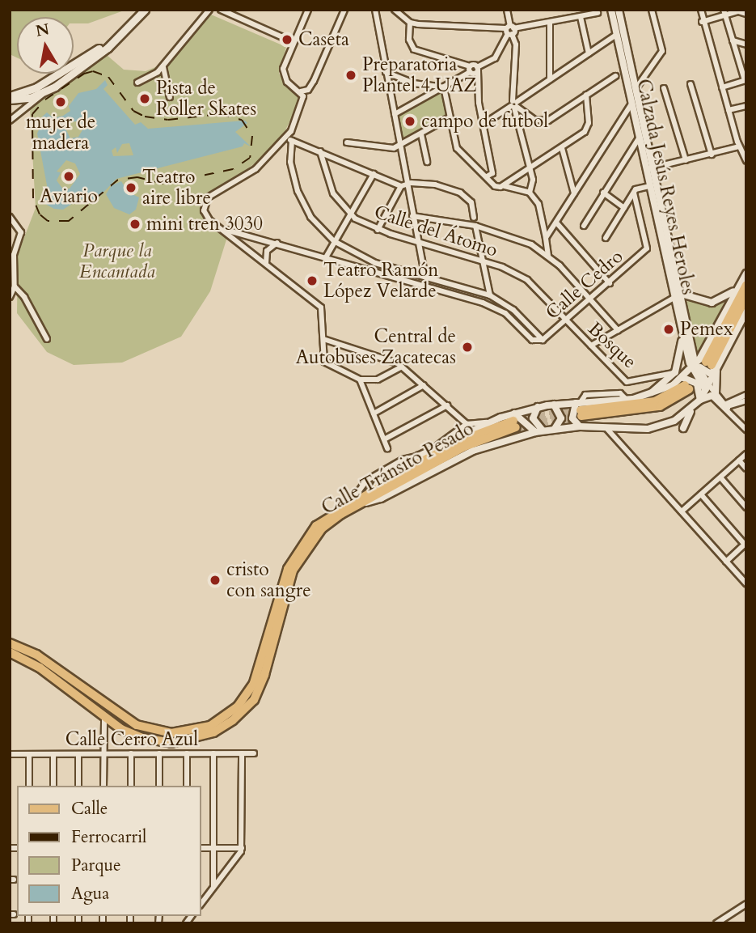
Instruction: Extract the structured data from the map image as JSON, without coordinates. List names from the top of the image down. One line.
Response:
{"streets":{"main road":["Calle Tránsito Pesado"],"street":["Calzada Jesús Reyes Heroles","Calle del Átomo","Calle Cedro","Bosque","Calle Cerro Azul"]},"crossings":[["Calle del Átomo","Calle Cedro"],["Calle del Átomo","Bosque"],["Calle Cedro","Bosque"]],"parks":["Parque la Encantada"],"places":["Caseta","Preparatoria Plantel 4 UAZ","Pista de Roller Skates","mujer de madera","campo de futbol","Aviario","Teatro aire libre","mini tren 3030","Teatro Ramón López Velarde","Pemex","Central de Autobuses Zacatecas","cristo con sangre"],"legend":["Calle","Ferrocarril","Parque","Agua"],"north":"top"}
